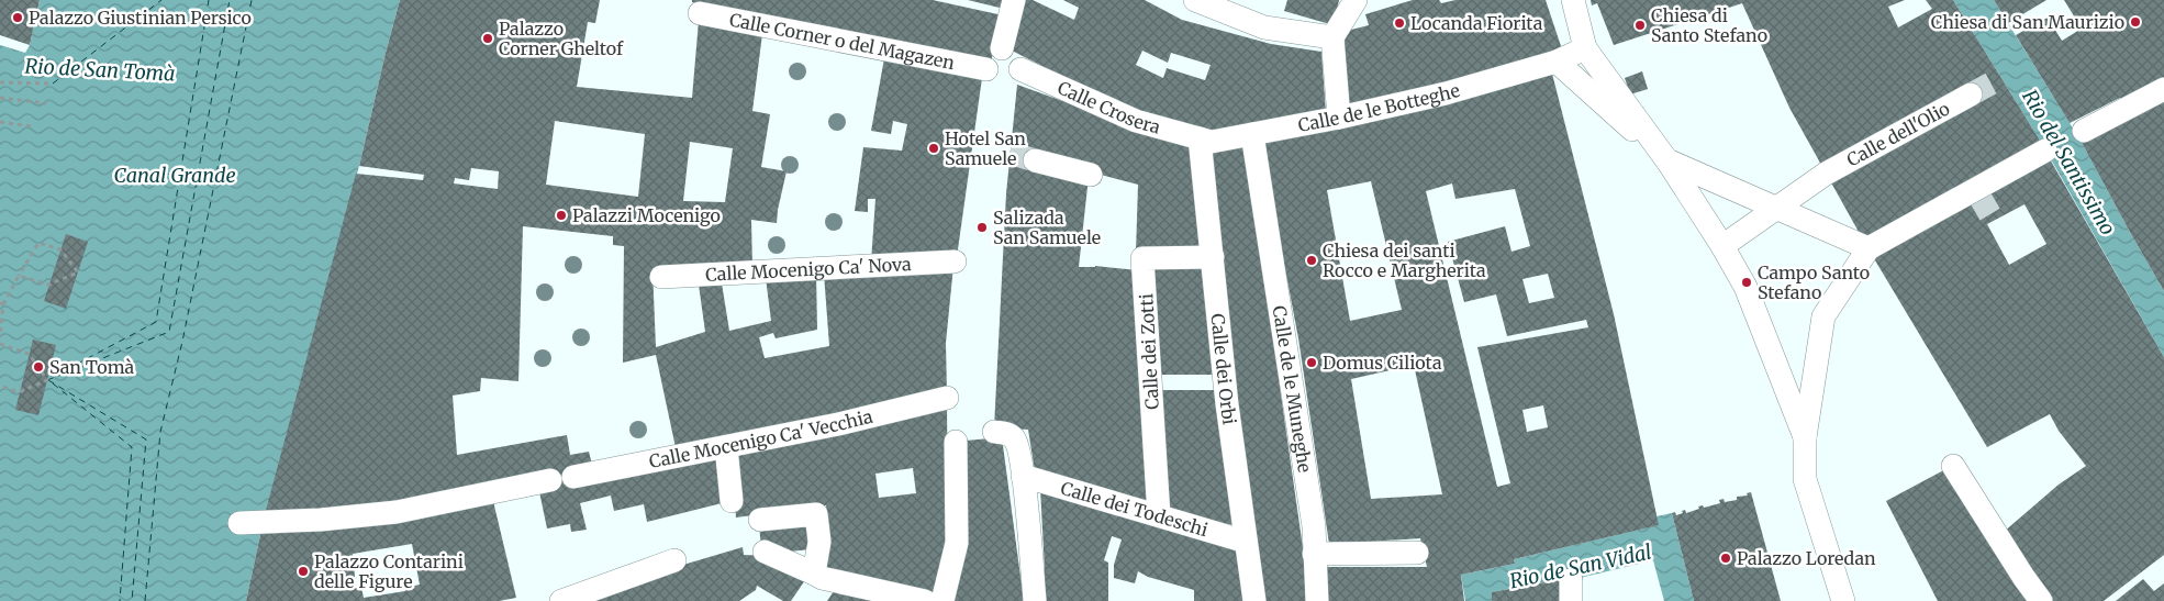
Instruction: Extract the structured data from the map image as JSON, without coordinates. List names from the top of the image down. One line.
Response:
{"streets":{"street":["Calle Corner o del Magazen","Calle Crosera","Calle de le Botteghe","Calle dell'Olio","Calle Mocenigo Ca' Nova","Calle dei Zotti","Calle dei Orbi","Calle de le Muneghe","Calle Mocenigo Ca' Vecchia","Calle dei Todeschi"]},"crossings":[["Calle Crosera","Calle de le Botteghe"],["Calle Crosera","Calle dei Orbi"],["Calle de le Botteghe","Calle dei Orbi"],["Calle de le Botteghe","Calle de le Muneghe"],["Calle dei Zotti","Calle dei Orbi"],["Calle dei Zotti","Calle dei Todeschi"],["Calle dei Orbi","Calle dei Todeschi"]],"water":["Rio de San Tomà","Rio del Santissimo","Canal Grande","Rio de San Vidal"],"places":["Palazzo Giustinian Persico","Chiesa di San Maurizio","Locanda Fiorita","Chiesa di Santo Stefano","Palazzo Corner Gheltof","Hotel San Samuele","Palazzi Mocenigo","Salizada San Samuele","Chiesa dei santi Rocco e Margherita","Campo Santo Stefano","Domus Ciliota","San Tomà","Palazzo Loredan","Palazzo Contarini delle Figure"]}
